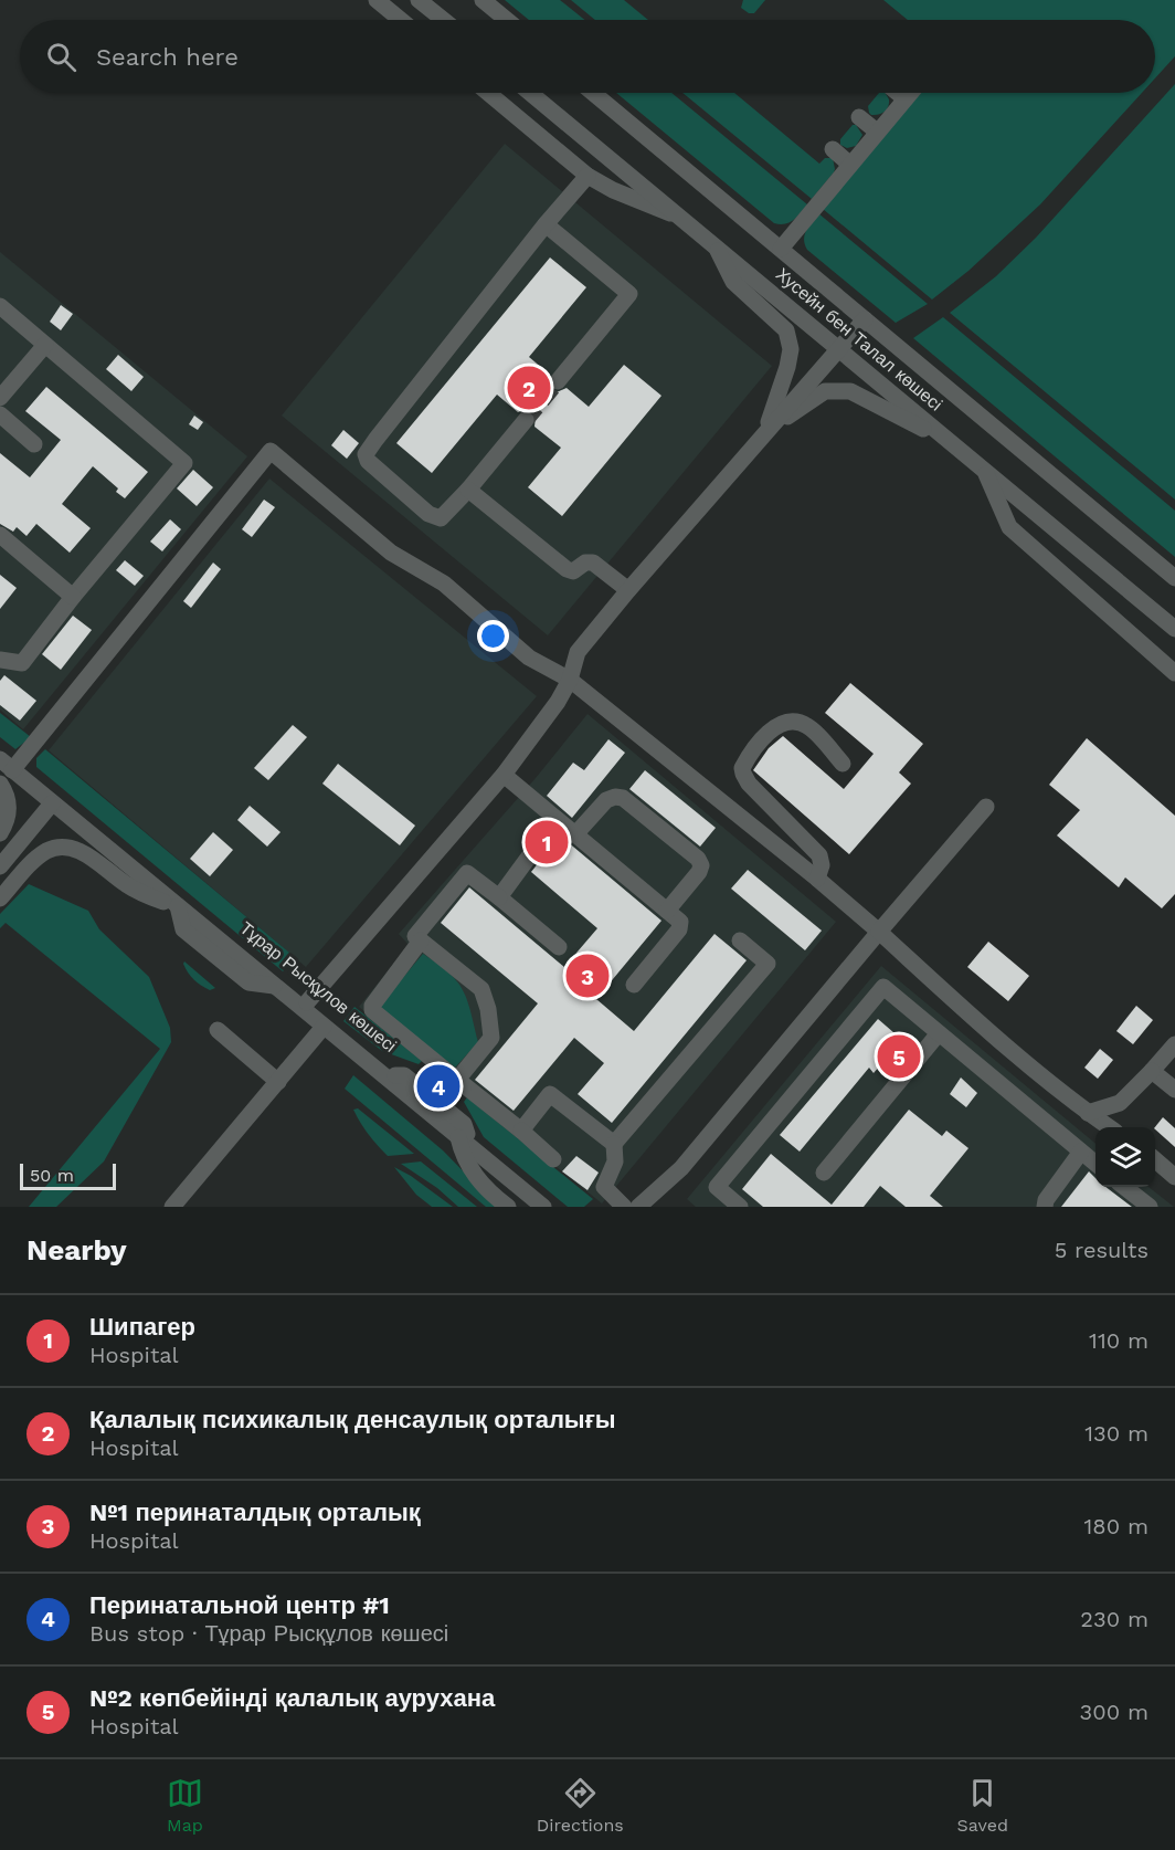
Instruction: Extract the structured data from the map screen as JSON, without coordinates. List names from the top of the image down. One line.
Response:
{"streets":{"street":["Хусейн бен Талал көшесі","Тұрар Рысқұлов көшесі"]},"scale_bar":"50 m","page":{"search":"Search here","pins":["2","1","3","5","4"],"scale":"50 m","heading":["Nearby","5 results"],"list":[{"mark":"1","name":"Шипагер","note":"Hospital","value":"110 m"},{"mark":"2","name":"Қалалық психикалық денсаулық орталығы","note":"Hospital","value":"130 m"},{"mark":"3","name":"№1 перинаталдық орталық","note":"Hospital","value":"180 m"},{"mark":"4","name":"Перинатальной центр #1","note":"Bus stop · Тұрар Рысқұлов көшесі","value":"230 m"},{"mark":"5","name":"№2 көпбейінді қалалық аурухана","note":"Hospital","value":"300 m"}],"nav":["Map","Directions","Saved"]}}
